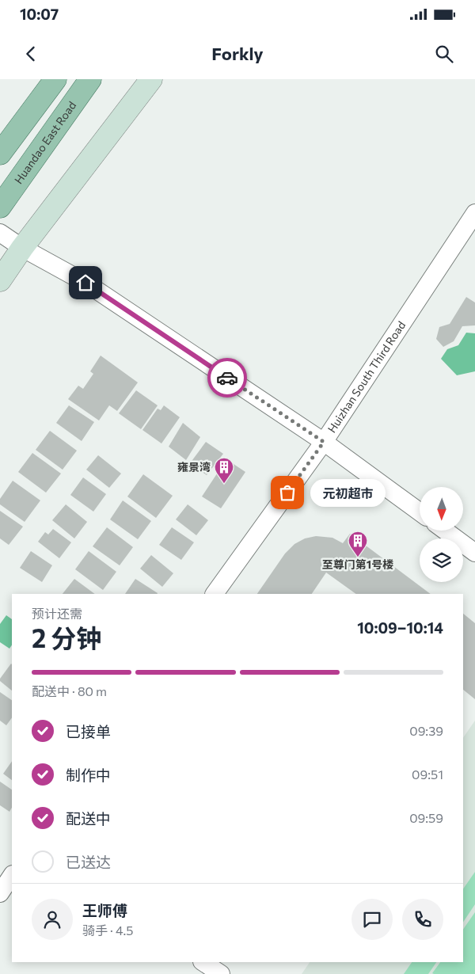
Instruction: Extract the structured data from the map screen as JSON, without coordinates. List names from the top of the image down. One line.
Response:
{"streets":{"main road":["Huandao East Road"],"street":["Huizhan South Third Road"]},"places":{"building":["雍景湾","至尊门第1号楼"],"other":["元初超市"]},"north":"bottom","page":{"status":"10:07","header":"Forkly","bubble":"元初超市","heading":["2 分钟","预计还需","10:09–10:14"],"panel":["王师傅","骑手 · 4.5"],"bar":"配送中 · 80 m","list":[["已接单","09:39"],["制作中","09:51"],["配送中","09:59"],"已送达"]}}
